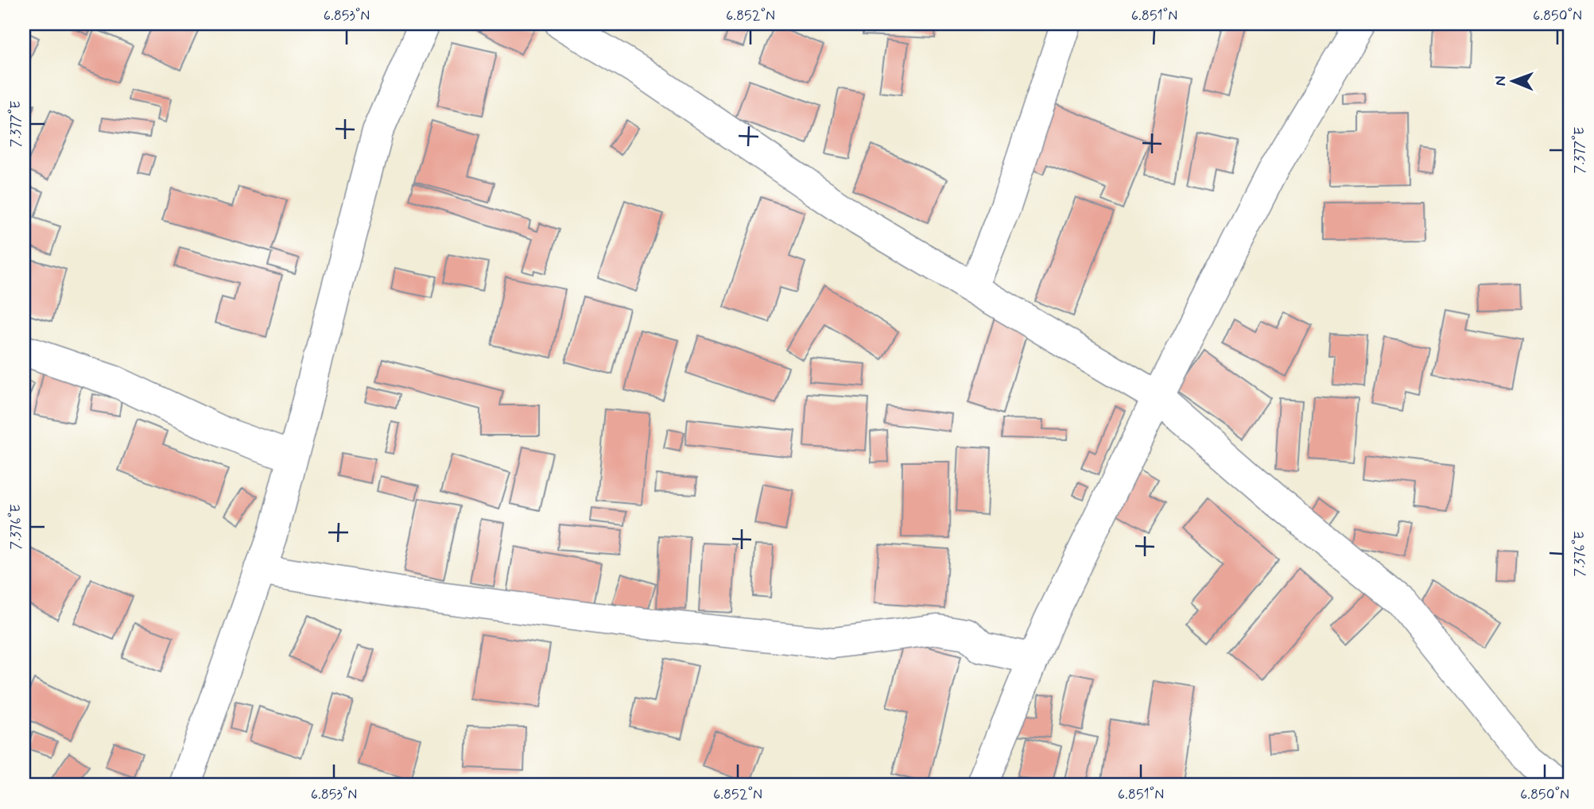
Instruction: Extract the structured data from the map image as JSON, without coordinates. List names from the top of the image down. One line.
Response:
{"north":"left","coordinates":["6.853°N","6.852°N","6.851°N","6.850°N","7.377°E","7.376°E"]}
